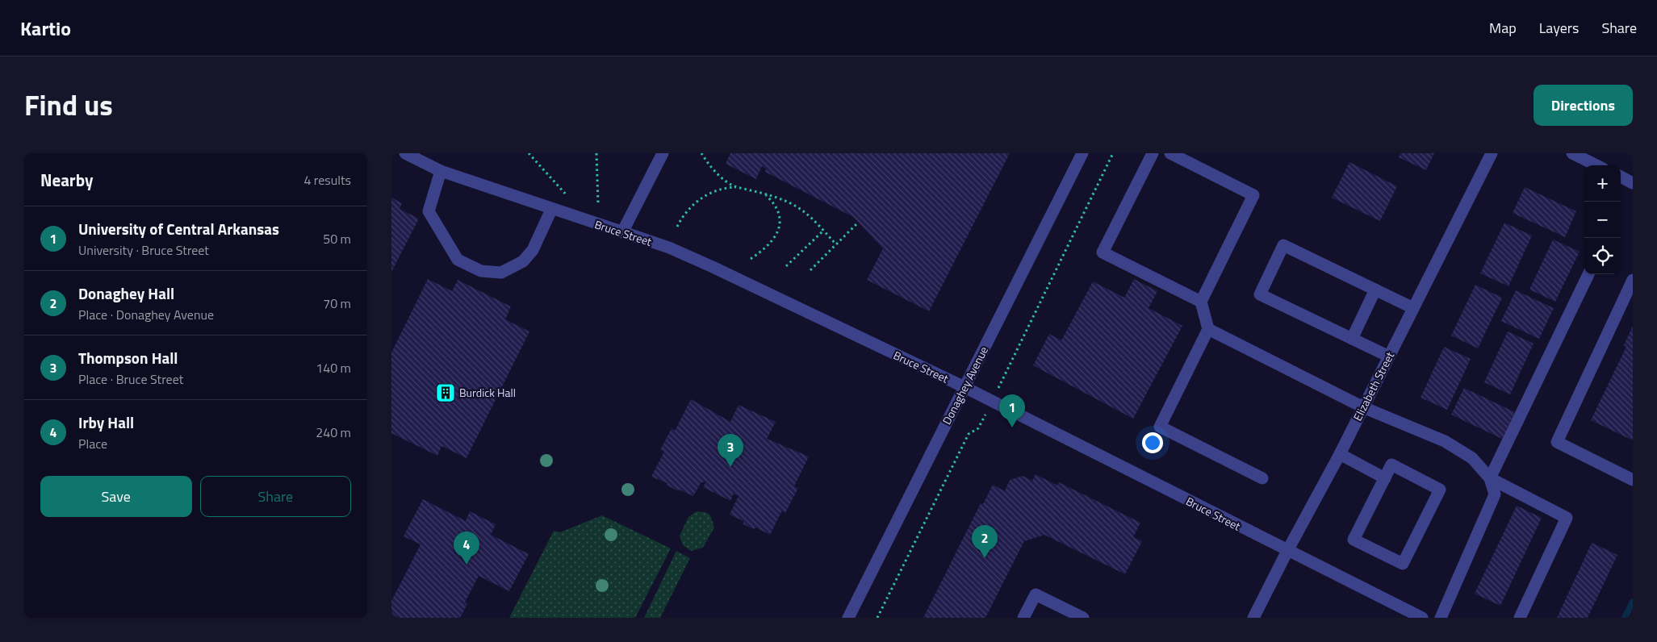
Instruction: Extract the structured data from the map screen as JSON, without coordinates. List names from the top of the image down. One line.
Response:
{"streets":{"street":["Bruce Street","Donaghey Avenue","Elizabeth Street"]},"crossings":[["Bruce Street","Donaghey Avenue"],["Bruce Street","Elizabeth Street"]],"places":{"building":["Burdick Hall"]},"page":{"header":"Kartio","nav":["Map","Layers","Share"],"title":"Find us","buttons":["Directions",["Save","Share"]],"heading":["Nearby","4 results"],"map_buttons":["+","−"],"list":[{"mark":"1","name":"University of Central Arkansas","note":"University · Bruce Street","value":"50 m"},{"mark":"2","name":"Donaghey Hall","note":"Place · Donaghey Avenue","value":"70 m"},{"mark":"3","name":"Thompson Hall","note":"Place · Bruce Street","value":"140 m"},{"mark":"4","name":"Irby Hall","note":"Place","value":"240 m"}],"pins":["1","3","2","4"]}}
